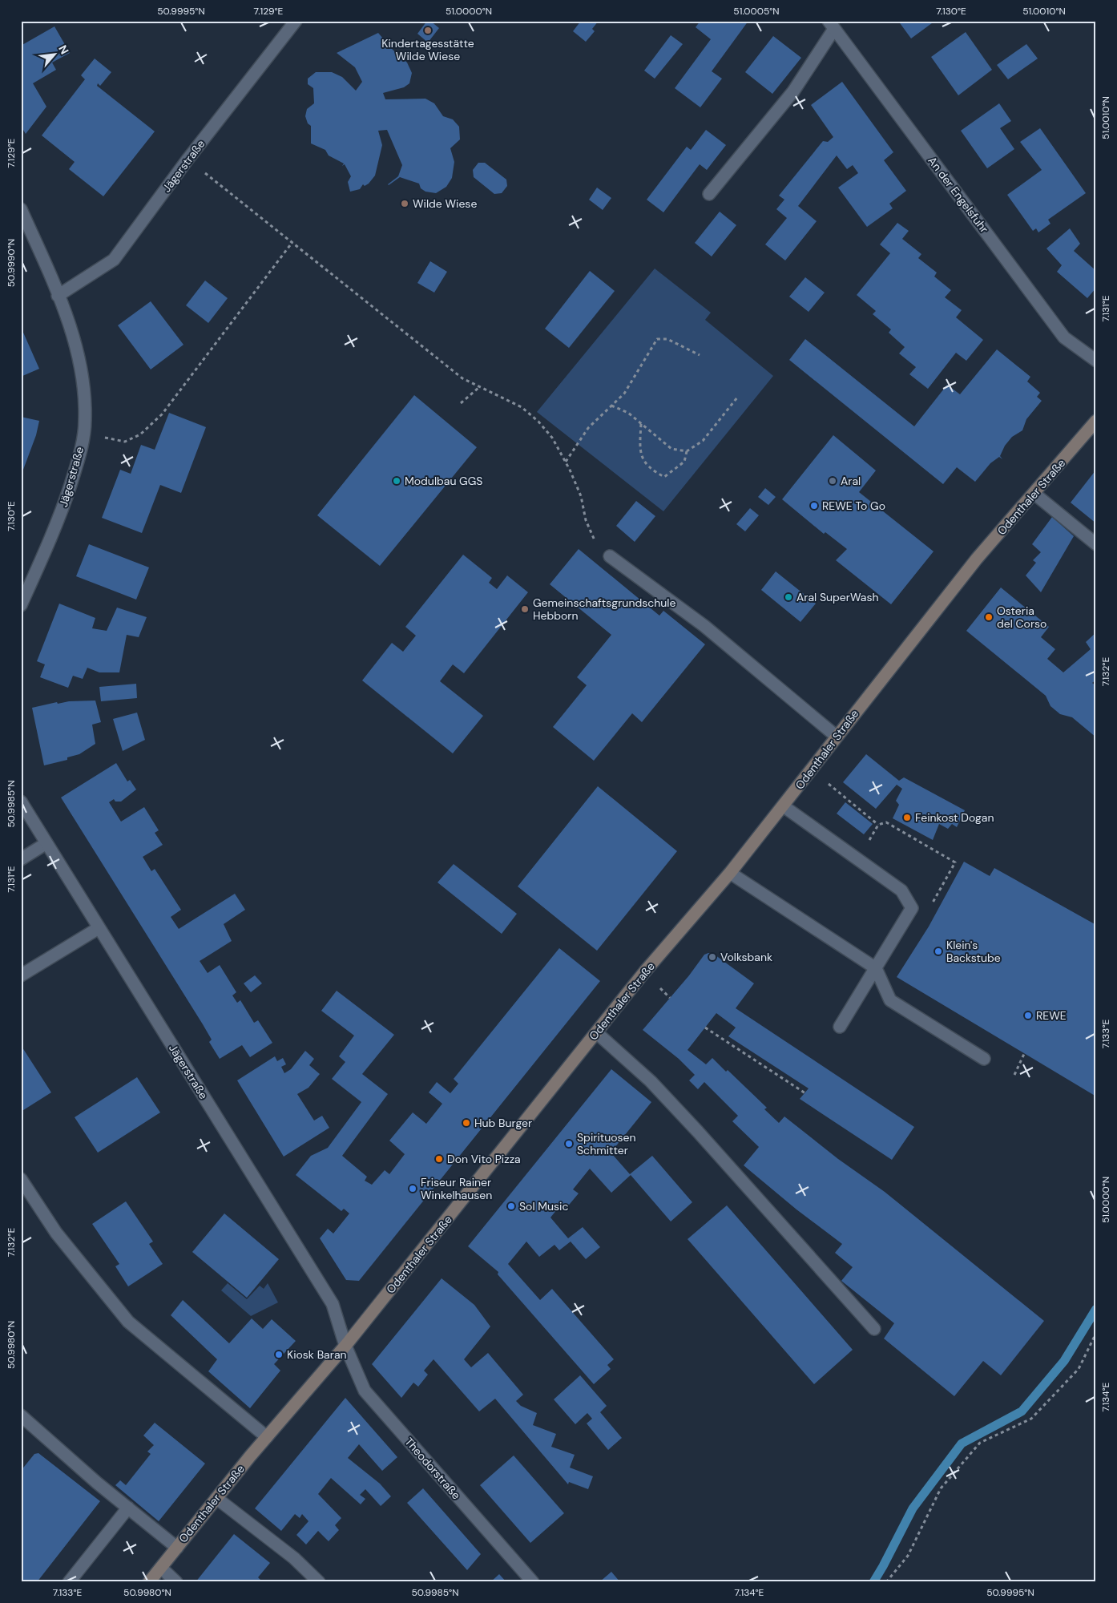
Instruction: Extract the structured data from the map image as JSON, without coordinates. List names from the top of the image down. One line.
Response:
{"streets":{"main road":["Odenthaler Straße"],"street":["Jägerstraße","An der Engelsfuhr","Theodorstraße"]},"crossings":[["Jägerstraße","Odenthaler Straße"],["Jägerstraße","Theodorstraße"],["Odenthaler Straße","Theodorstraße"]],"places":["Kindertagesstätte Wilde Wiese","Wilde Wiese","Modulbau GGS","Aral","REWE To Go","Aral SuperWash","Gemeinschaftsgrundschule Hebborn","Osteria del Corso","Feinkost Dogan","Klein's Backstube","Volksbank","REWE","Hub Burger","Spirituosen Schmitter","Don Vito Pizza","Friseur Rainer Winkelhausen","Sol Music","Kiosk Baran"],"north":"top right","coordinates":["50.9995°N","7.129°E","51.0000°N","51.0005°N","7.130°E","51.0010°N","50.9990°N","7.131°E","7.132°E","50.9985°N","7.133°E","50.9980°N","7.134°E"]}
